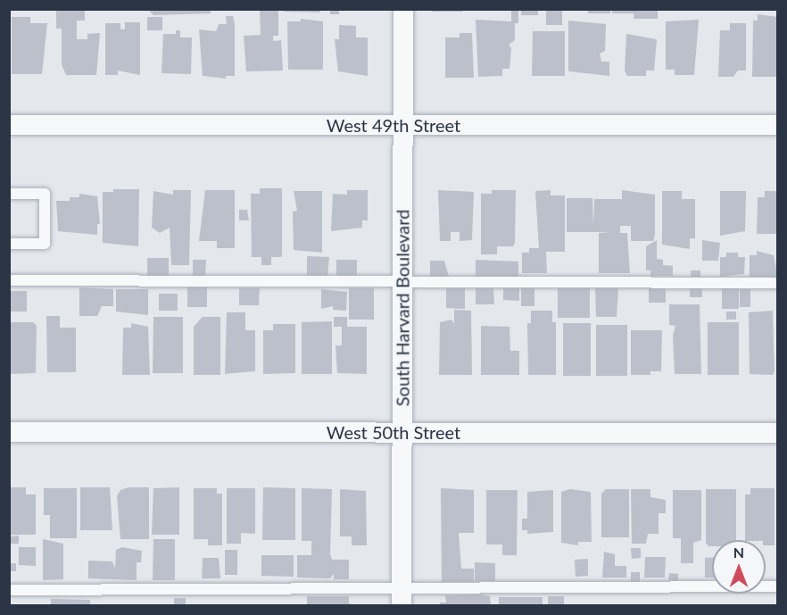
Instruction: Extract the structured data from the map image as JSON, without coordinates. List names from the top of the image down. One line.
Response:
{"streets":{"street":["West 49th Street","South Harvard Boulevard","West 50th Street"]},"crossings":[["West 49th Street","South Harvard Boulevard"],["South Harvard Boulevard","West 50th Street"]],"north":"top"}
